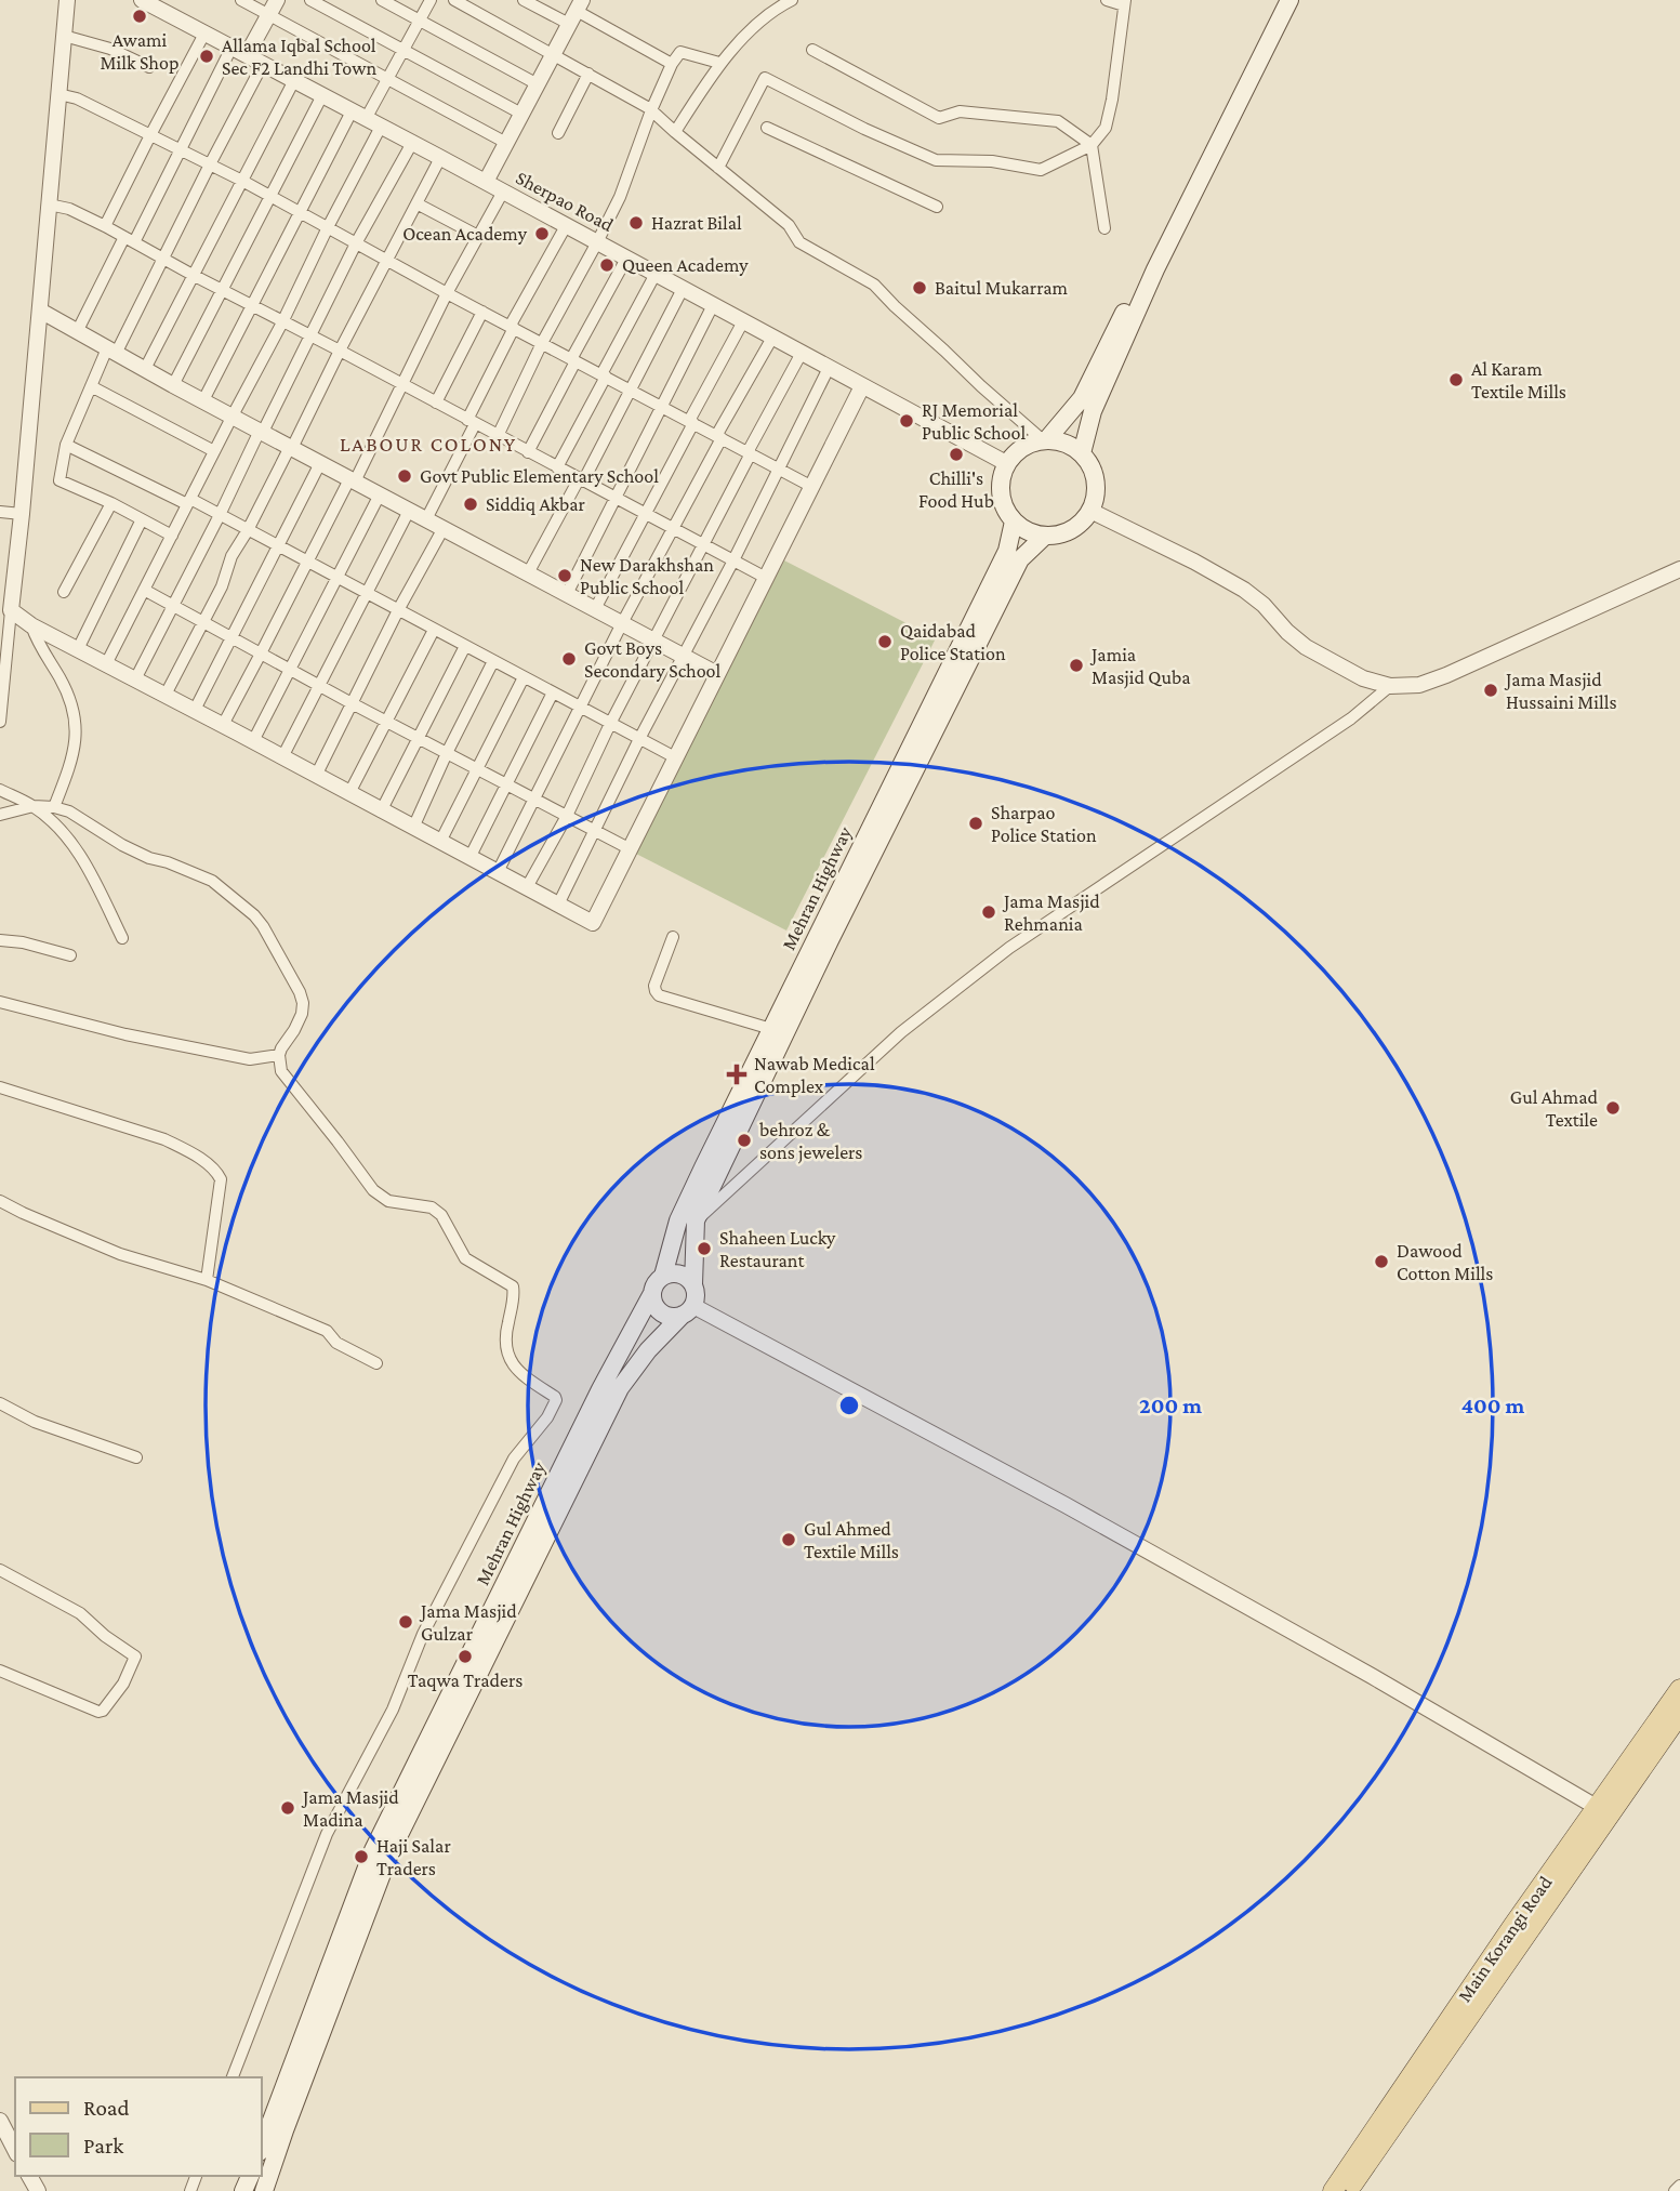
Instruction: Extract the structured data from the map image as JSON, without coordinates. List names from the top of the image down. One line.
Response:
{"streets":{"main road":["Mehran Highway","Main Korangi Road"],"street":["Sherpao Road"]},"crossings":[["Sherpao Road","Mehran Highway"]],"districts":["LABOUR COLONY"],"places":{"other":["Awami Milk Shop","Allama Iqbal School Sec F2 Landhi Town","Hazrat Bilal","Ocean Academy","Queen Academy","Baitul Mukarram","Al Karam Textile Mills","RJ Memorial Public School","Chilli's Food Hub","Govt Public Elementary School","Siddiq Akbar","New Darakhshan Public School","Qaidabad Police Station","Govt Boys Secondary School","Jamia Masjid Quba","Jama Masjid Hussaini Mills","Sharpao Police Station","Jama Masjid Rehmania","Gul Ahmad Textile","behroz & sons jewelers","Shaheen Lucky Restaurant","Dawood Cotton Mills","Gul Ahmed Textile Mills","Jama Masjid Gulzar","Taqwa Traders","Jama Masjid Madina","Haji Salar Traders"],"health":["Nawab Medical Complex"]},"legend":["Road","Park"],"rings":["200 m","400 m"]}
